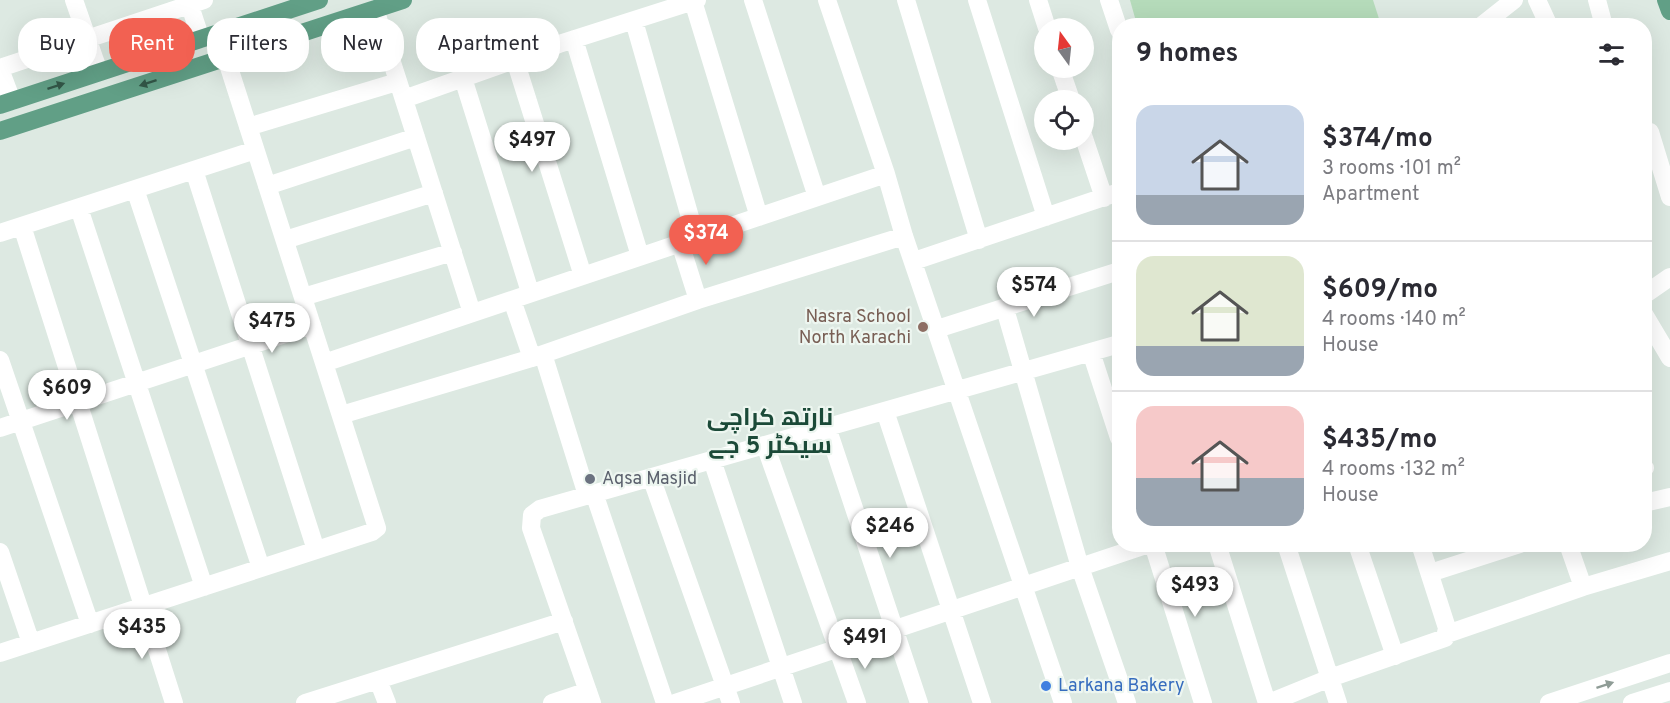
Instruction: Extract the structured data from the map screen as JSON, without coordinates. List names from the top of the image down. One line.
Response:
{"districts":["نارتھ کراچی سیکٹر 5 جے"],"places":["Nasra School North Karachi","Aqsa Masjid","Larkana Bakery"],"north":"top","page":{"chip":["Buy","Rent","Filters","New","Apartment"],"heading":"9 homes","list":[{"name":"$374/mo","note":"3 rooms · 101 m² · Apartment"},{"name":"$609/mo","note":"4 rooms · 140 m² · House"},{"name":"$435/mo","note":"4 rooms · 132 m² · House"}],"price":["$497","$374","$574","$475","$609","$246","$493","$435","$491"]}}
